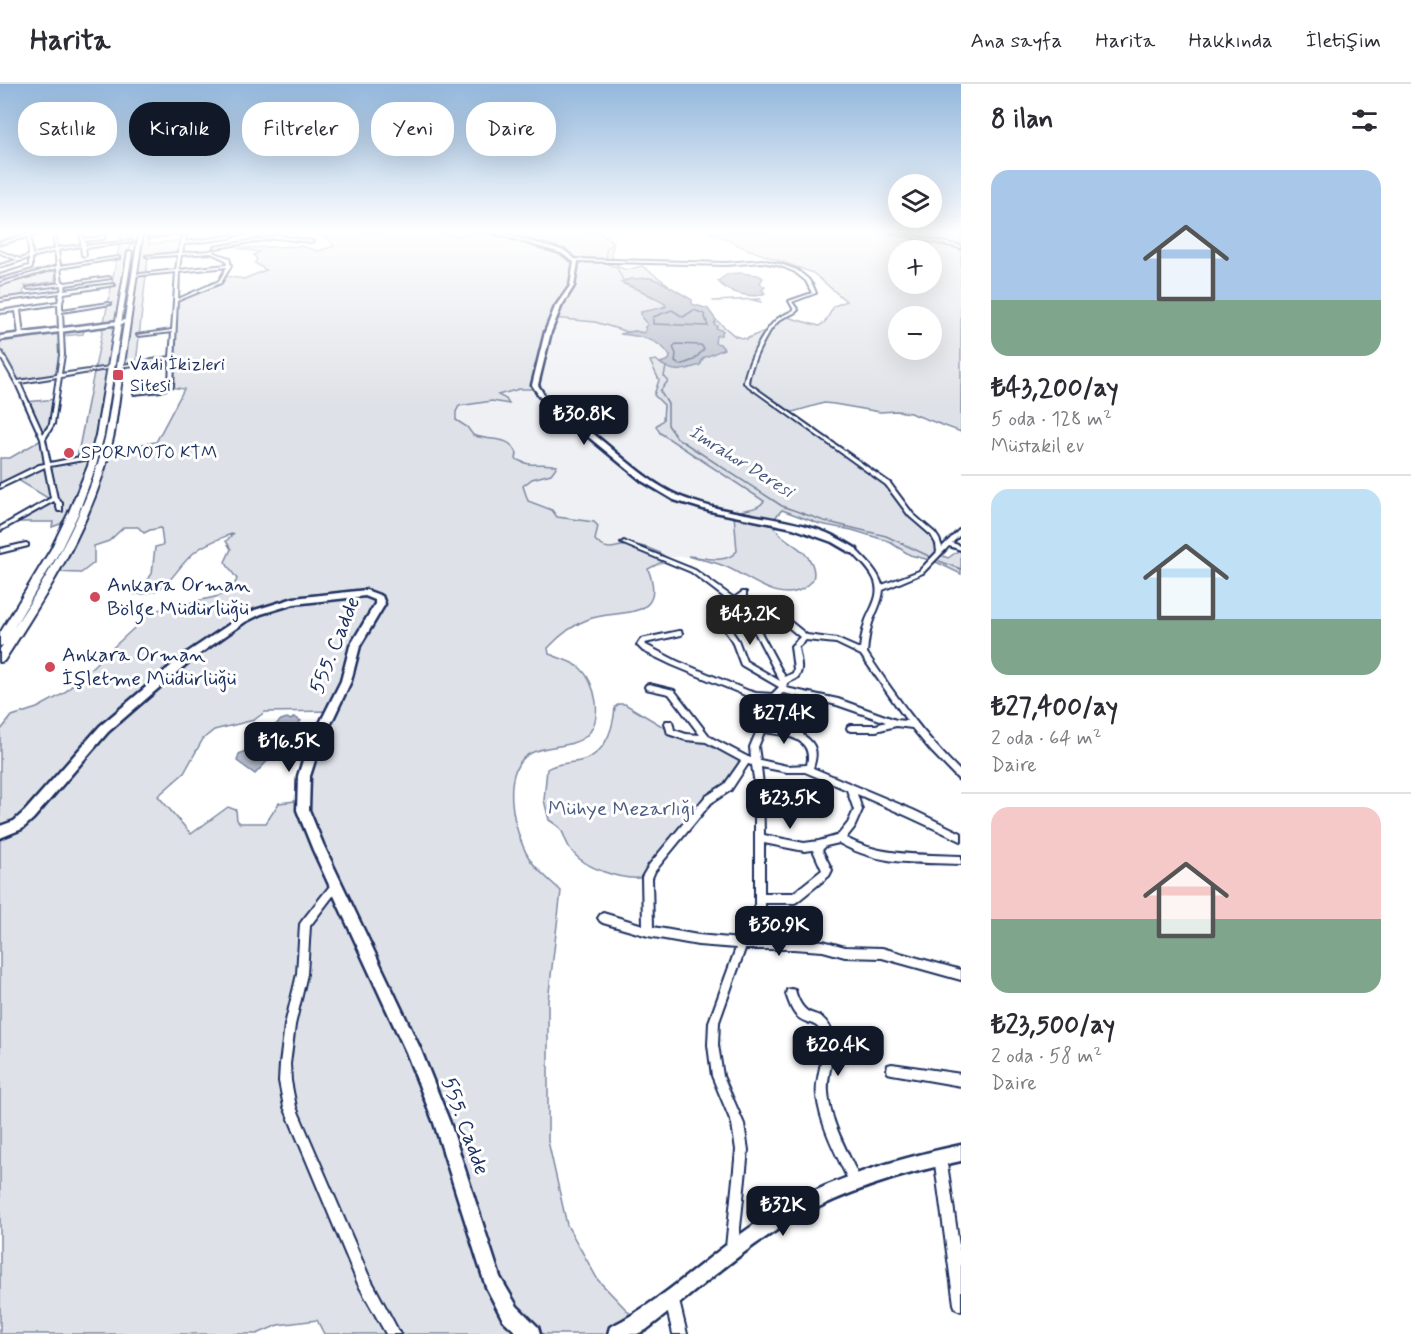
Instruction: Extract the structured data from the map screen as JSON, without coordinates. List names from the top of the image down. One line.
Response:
{"streets":{"street":["555. Cadde"]},"water":["İmrahor Deresi"],"parks":["Mühye Mezarlığı"],"places":{"transit":["Vadi İkizleri Sitesi"],"other":["SPORMOTO KTM","Ankara Orman Bölge Müdürlüğü","Ankara Orman İşletme Müdürlüğü"]},"page":{"header":"Harita","nav":["Ana sayfa","Harita","Hakkında","İletişim"],"heading":"8 ilan","chip":["Satılık","Kiralık","Filtreler","Yeni","Daire"],"list":[{"name":"₺43,200/ay","note":"5 oda · 128 m² · Müstakil ev"},{"name":"₺27,400/ay","note":"2 oda · 64 m² · Daire"},{"name":"₺23,500/ay","note":"2 oda · 58 m² · Daire"}],"map_buttons":["+","−"],"price":["₺30.8K","₺43.2K","₺27.4K","₺16.5K","₺23.5K","₺30.9K","₺20.4K","₺32K"]}}
